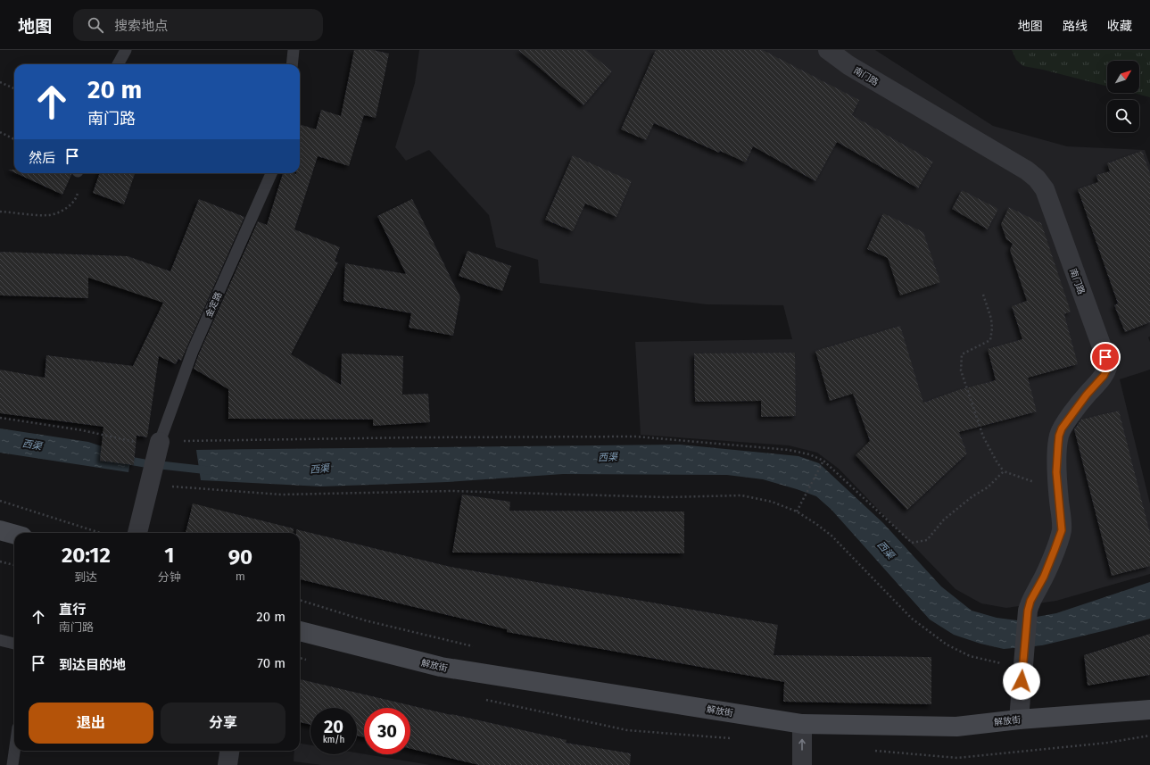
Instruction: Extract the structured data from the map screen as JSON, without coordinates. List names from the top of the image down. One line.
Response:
{"streets":{"street":["南门路","解放街"],"lane":["金定路"]},"crossings":[["南门路","解放街"]],"water":["西渠"],"north":"top right","page":{"header":"地图","search":"搜索地点","nav":["地图","路线","收藏"],"turn":["20 m","南门路"],"then":"然后","eta":["20:12","到达","1","分钟","90","m"],"list":[{"name":"直行","note":"南门路","value":"20 m"},{"name":"到达目的地","value":"70 m"}],"buttons":["退出","分享"],"speed":"20 km/h","limit":"30"}}
